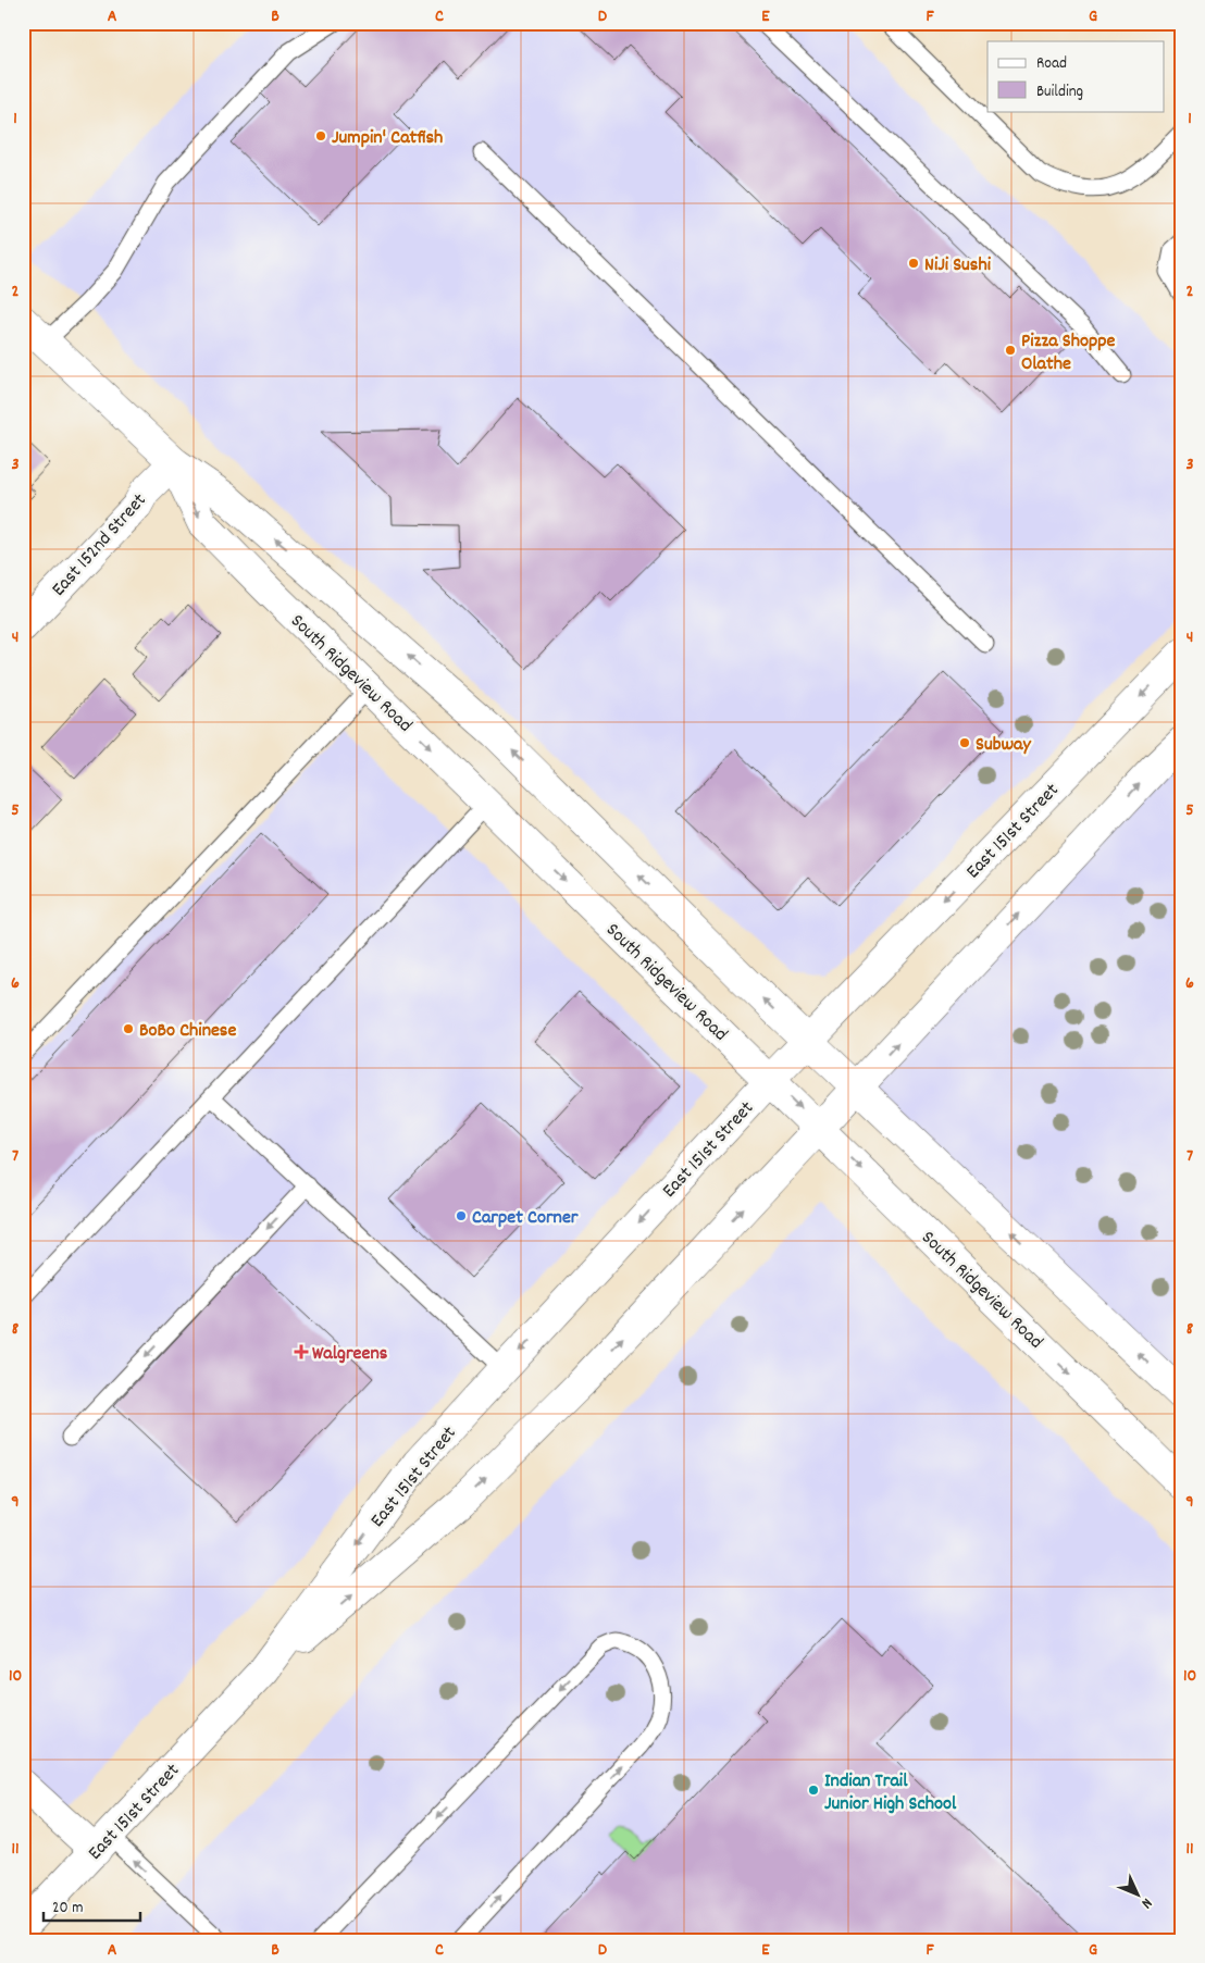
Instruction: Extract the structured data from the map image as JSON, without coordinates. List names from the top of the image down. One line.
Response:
{"streets":{"main road":["East 152nd Street","South Ridgeview Road","East 151st Street"]},"crossings":[["East 152nd Street","South Ridgeview Road"],["South Ridgeview Road","East 151st Street"]],"places":{"other":["Jumpin' Catfish","NiJi Sushi","Pizza Shoppe Olathe","Subway","BoBo Chinese","Carpet Corner","Indian Trail Junior High School"],"health":["Walgreens"]},"legend":["Road","Building"],"scale_bar":"20 m","north":"bottom right","grid":{"columns":["A","B","C","D","E","F","G"],"rows":["1","2","3","4","5","6","7","8","9","10","11"]}}
